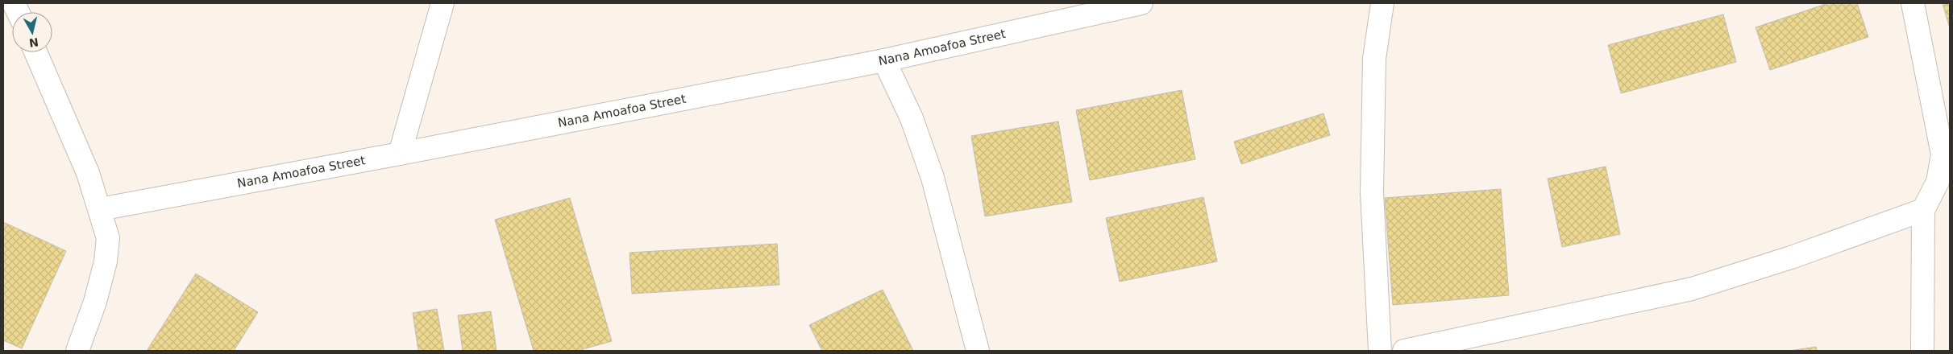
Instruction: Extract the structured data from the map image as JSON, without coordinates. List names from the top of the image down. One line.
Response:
{"streets":{"street":["Nana Amoafoa Street"]},"north":"bottom"}
